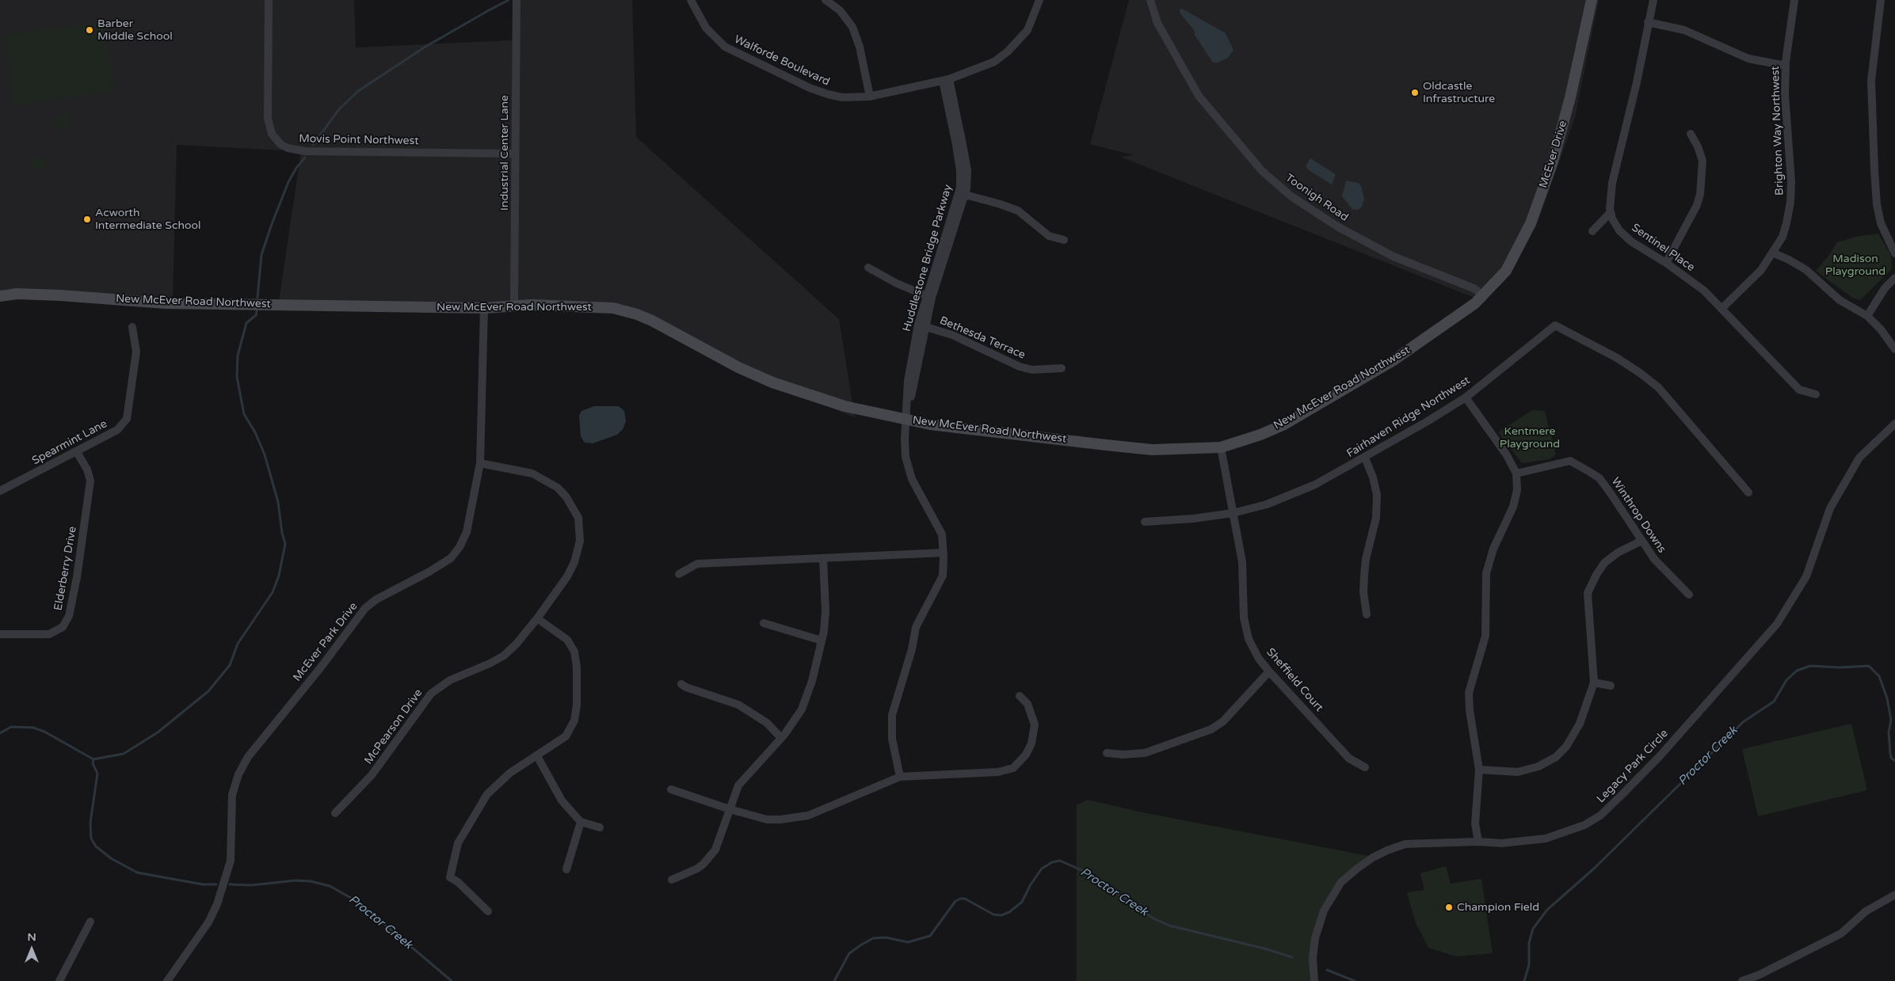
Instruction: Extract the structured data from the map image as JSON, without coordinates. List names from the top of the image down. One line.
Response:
{"streets":{"street":["Walforde Boulevard","Brighton Way Northwest","Movis Point Northwest","Industrial Center Lane","McEver Drive","Toonigh Road","Sentinel Place","Huddlestone Bridge Parkway","New McEver Road Northwest","Bethesda Terrace","Fairhaven Ridge Northwest","Spearmint Lane","Winthrop Downs","Elderberry Drive","McEver Park Drive","Sheffield Court","McPearson Drive","Legacy Park Circle"]},"crossings":[["Walforde Boulevard","Huddlestone Bridge Parkway"],["Brighton Way Northwest","Sentinel Place"],["Movis Point Northwest","Industrial Center Lane"],["Industrial Center Lane","New McEver Road Northwest"],["McEver Drive","Toonigh Road"],["McEver Drive","New McEver Road Northwest"],["Toonigh Road","New McEver Road Northwest"],["Huddlestone Bridge Parkway","New McEver Road Northwest"],["Huddlestone Bridge Parkway","Bethesda Terrace"],["New McEver Road Northwest","McEver Park Drive"],["New McEver Road Northwest","Sheffield Court"],["Fairhaven Ridge Northwest","Sheffield Court"],["Spearmint Lane","Elderberry Drive"],["McEver Park Drive","McPearson Drive"]],"water":["Proctor Creek"],"parks":["Madison Playground","Kentmere Playground"],"places":["Barber Middle School","Oldcastle Infrastructure","Acworth Intermediate School","Champion Field"],"north":"top"}
